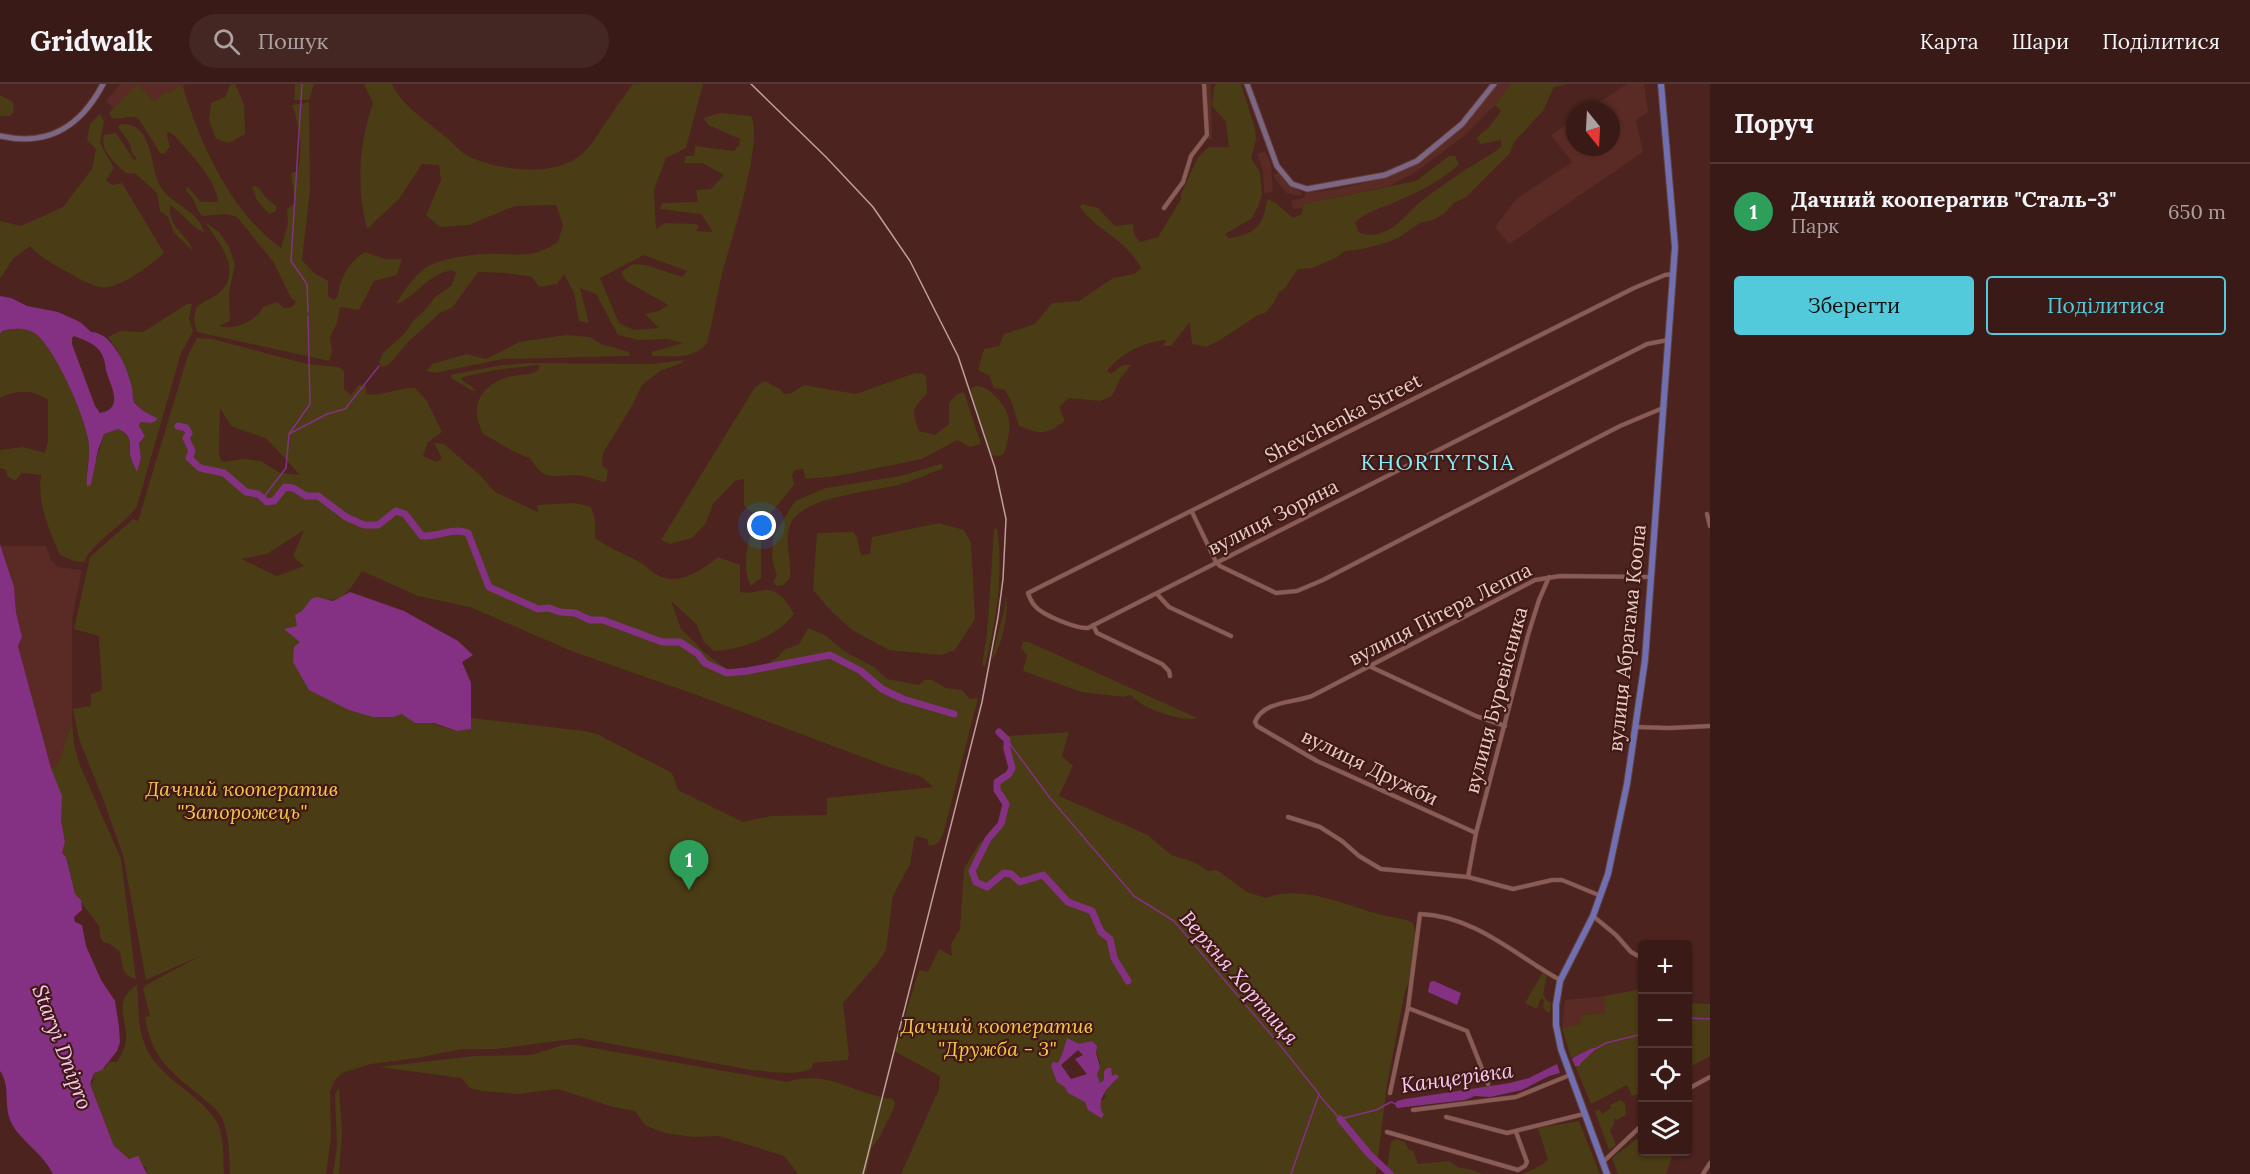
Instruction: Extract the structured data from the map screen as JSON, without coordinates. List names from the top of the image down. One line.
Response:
{"streets":{"main road":["вулиця Абрагама Коопа"],"street":["Shevchenka Street","вулиця Зоряна","вулиця Пітера Леппа","вулиця Буревісника","вулиця Дружби"]},"crossings":[["Shevchenka Street","вулиця Зоряна"],["Shevchenka Street","вулиця Абрагама Коопа"],["вулиця Зоряна","вулиця Абрагама Коопа"],["вулиця Пітера Леппа","вулиця Абрагама Коопа"],["вулиця Пітера Леппа","вулиця Буревісника"],["вулиця Пітера Леппа","вулиця Дружби"],["вулиця Буревісника","вулиця Дружби"]],"districts":["KHORTYTSIA"],"water":["Верхня Хортиця","Staryi Dnipro","Канцерівка"],"parks":["Дачний кооператив \"Запорожець\"","Дачний кооператив \"Дружба - 3\""],"north":"bottom","page":{"header":"Gridwalk","search":"Пошук","nav":["Карта","Шари","Поділитися"],"heading":"Поруч","list":[{"mark":"1","name":"Дачний кооператив \"Сталь-3\"","note":"Парк","value":"650 m"}],"buttons":["Зберегти","Поділитися"],"pins":"1","map_buttons":["+","−"]}}
